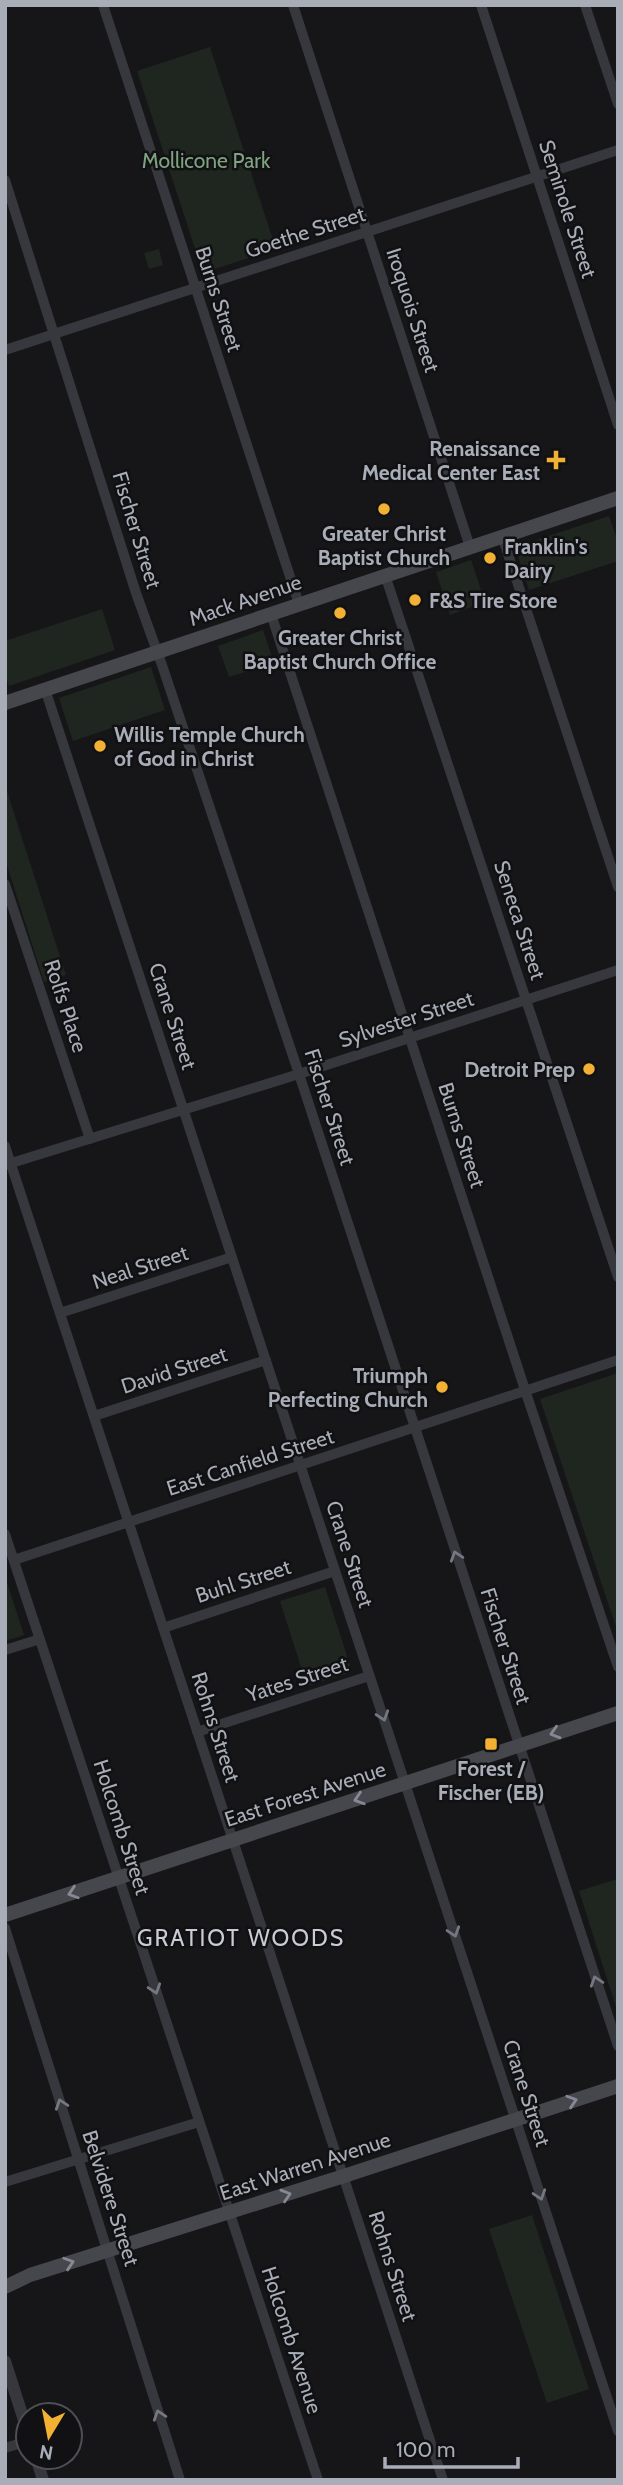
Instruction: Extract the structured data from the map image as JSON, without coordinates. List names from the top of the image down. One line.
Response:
{"streets":{"main road":["Mack Avenue","East Forest Avenue","East Warren Avenue"],"street":["Seminole Street","Goethe Street","Burns Street","Iroquois Street","Fischer Street","Seneca Street","Rolfs Place","Crane Street","Sylvester Street","Neal Street","David Street","East Canfield Street","Buhl Street","Yates Street","Rohns Street","Holcomb Street","Belvidere Street","Holcomb Avenue"]},"crossings":[["Seminole Street","Goethe Street"],["Goethe Street","Burns Street"],["Goethe Street","Iroquois Street"],["Goethe Street","Fischer Street"],["Burns Street","Mack Avenue"],["Burns Street","Sylvester Street"],["Burns Street","East Canfield Street"],["Iroquois Street","Mack Avenue"],["Fischer Street","Mack Avenue"],["Fischer Street","Sylvester Street"],["Fischer Street","East Canfield Street"],["Fischer Street","East Forest Avenue"],["Mack Avenue","Seneca Street"],["Mack Avenue","Crane Street"],["Seneca Street","Sylvester Street"],["Rolfs Place","Sylvester Street"],["Crane Street","Sylvester Street"],["Crane Street","Neal Street"],["Crane Street","David Street"],["Crane Street","East Canfield Street"],["Crane Street","Buhl Street"],["Crane Street","Yates Street"],["Crane Street","East Forest Avenue"],["Crane Street","East Warren Avenue"],["Sylvester Street","Rohns Street"],["Neal Street","Rohns Street"],["David Street","Rohns Street"],["East Canfield Street","Rohns Street"],["East Canfield Street","Holcomb Street"],["Buhl Street","Rohns Street"],["Yates Street","Rohns Street"],["Rohns Street","East Forest Avenue"],["Rohns Street","East Warren Avenue"],["East Forest Avenue","Holcomb Street"],["Holcomb Street","East Warren Avenue"],["Holcomb Street","Holcomb Avenue"],["East Warren Avenue","Belvidere Street"],["East Warren Avenue","Holcomb Avenue"]],"one_way":["Crane Street","East Forest Avenue","Holcomb Street","East Warren Avenue","Belvidere Street"],"districts":["GRATIOT WOODS"],"parks":["Mollicone Park"],"places":{"health":["Renaissance Medical Center East"],"other":["Greater Christ Baptist Church","Franklin's Dairy","F&S Tire Store","Greater Christ Baptist Church Office","Willis Temple Church of God in Christ","Detroit Prep","Triumph Perfecting Church"],"transit":["Forest / Fischer (EB)"]},"scale_bar":"100 m","north":"bottom"}
